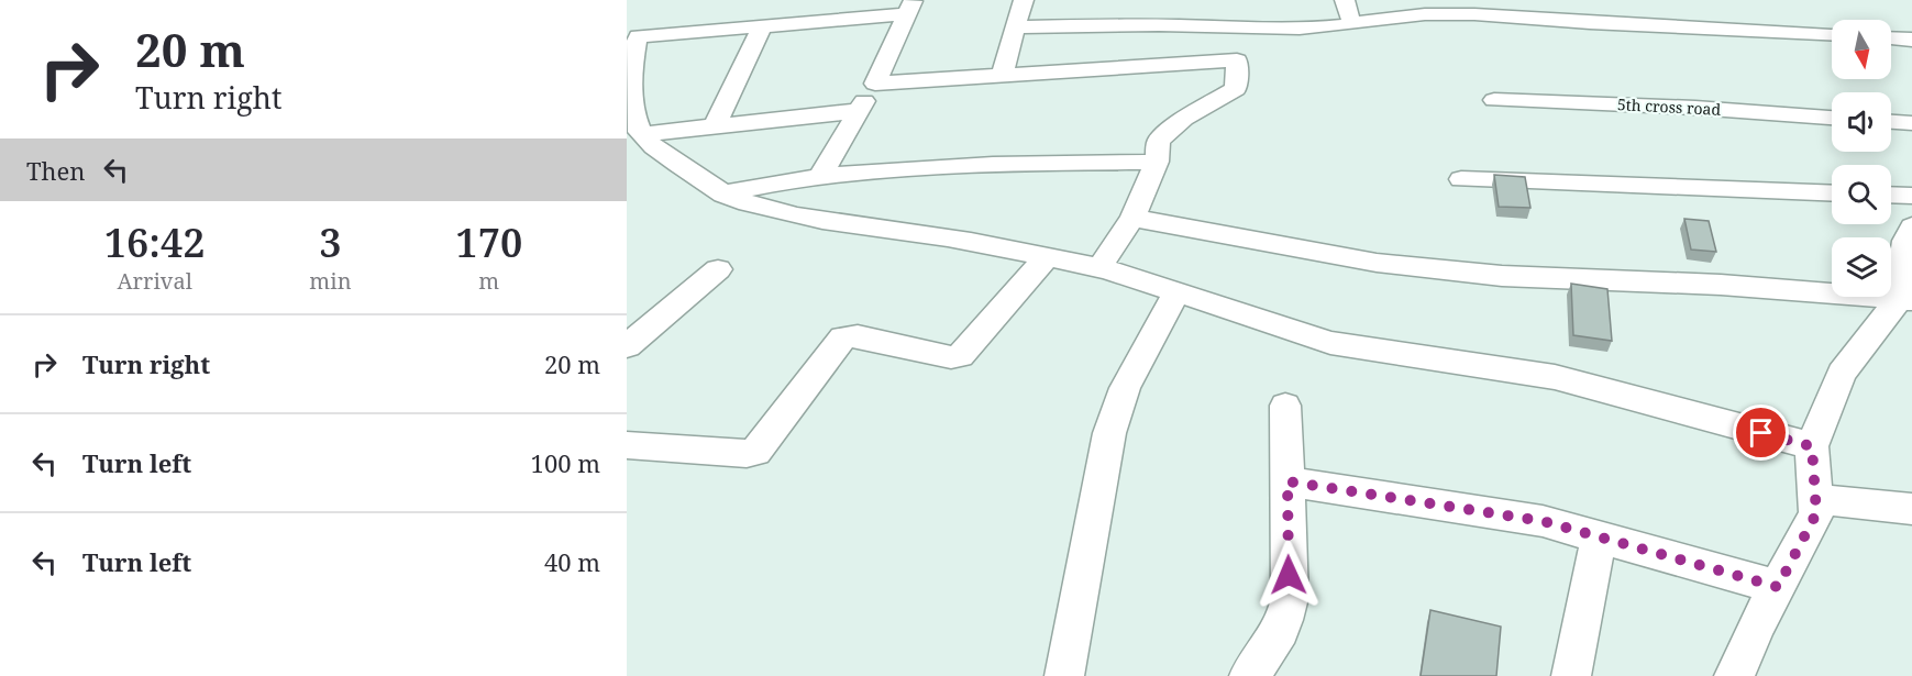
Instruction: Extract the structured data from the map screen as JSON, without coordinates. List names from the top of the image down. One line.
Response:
{"streets":{"street":["5th cross road"]},"north":"bottom","page":{"turn":["20 m","Turn right"],"then":"Then","eta":["16:42","Arrival","3","min","170","m"],"list":[{"name":"Turn right","value":"20 m"},{"name":"Turn left","value":"100 m"},{"name":"Turn left","value":"40 m"}]}}
